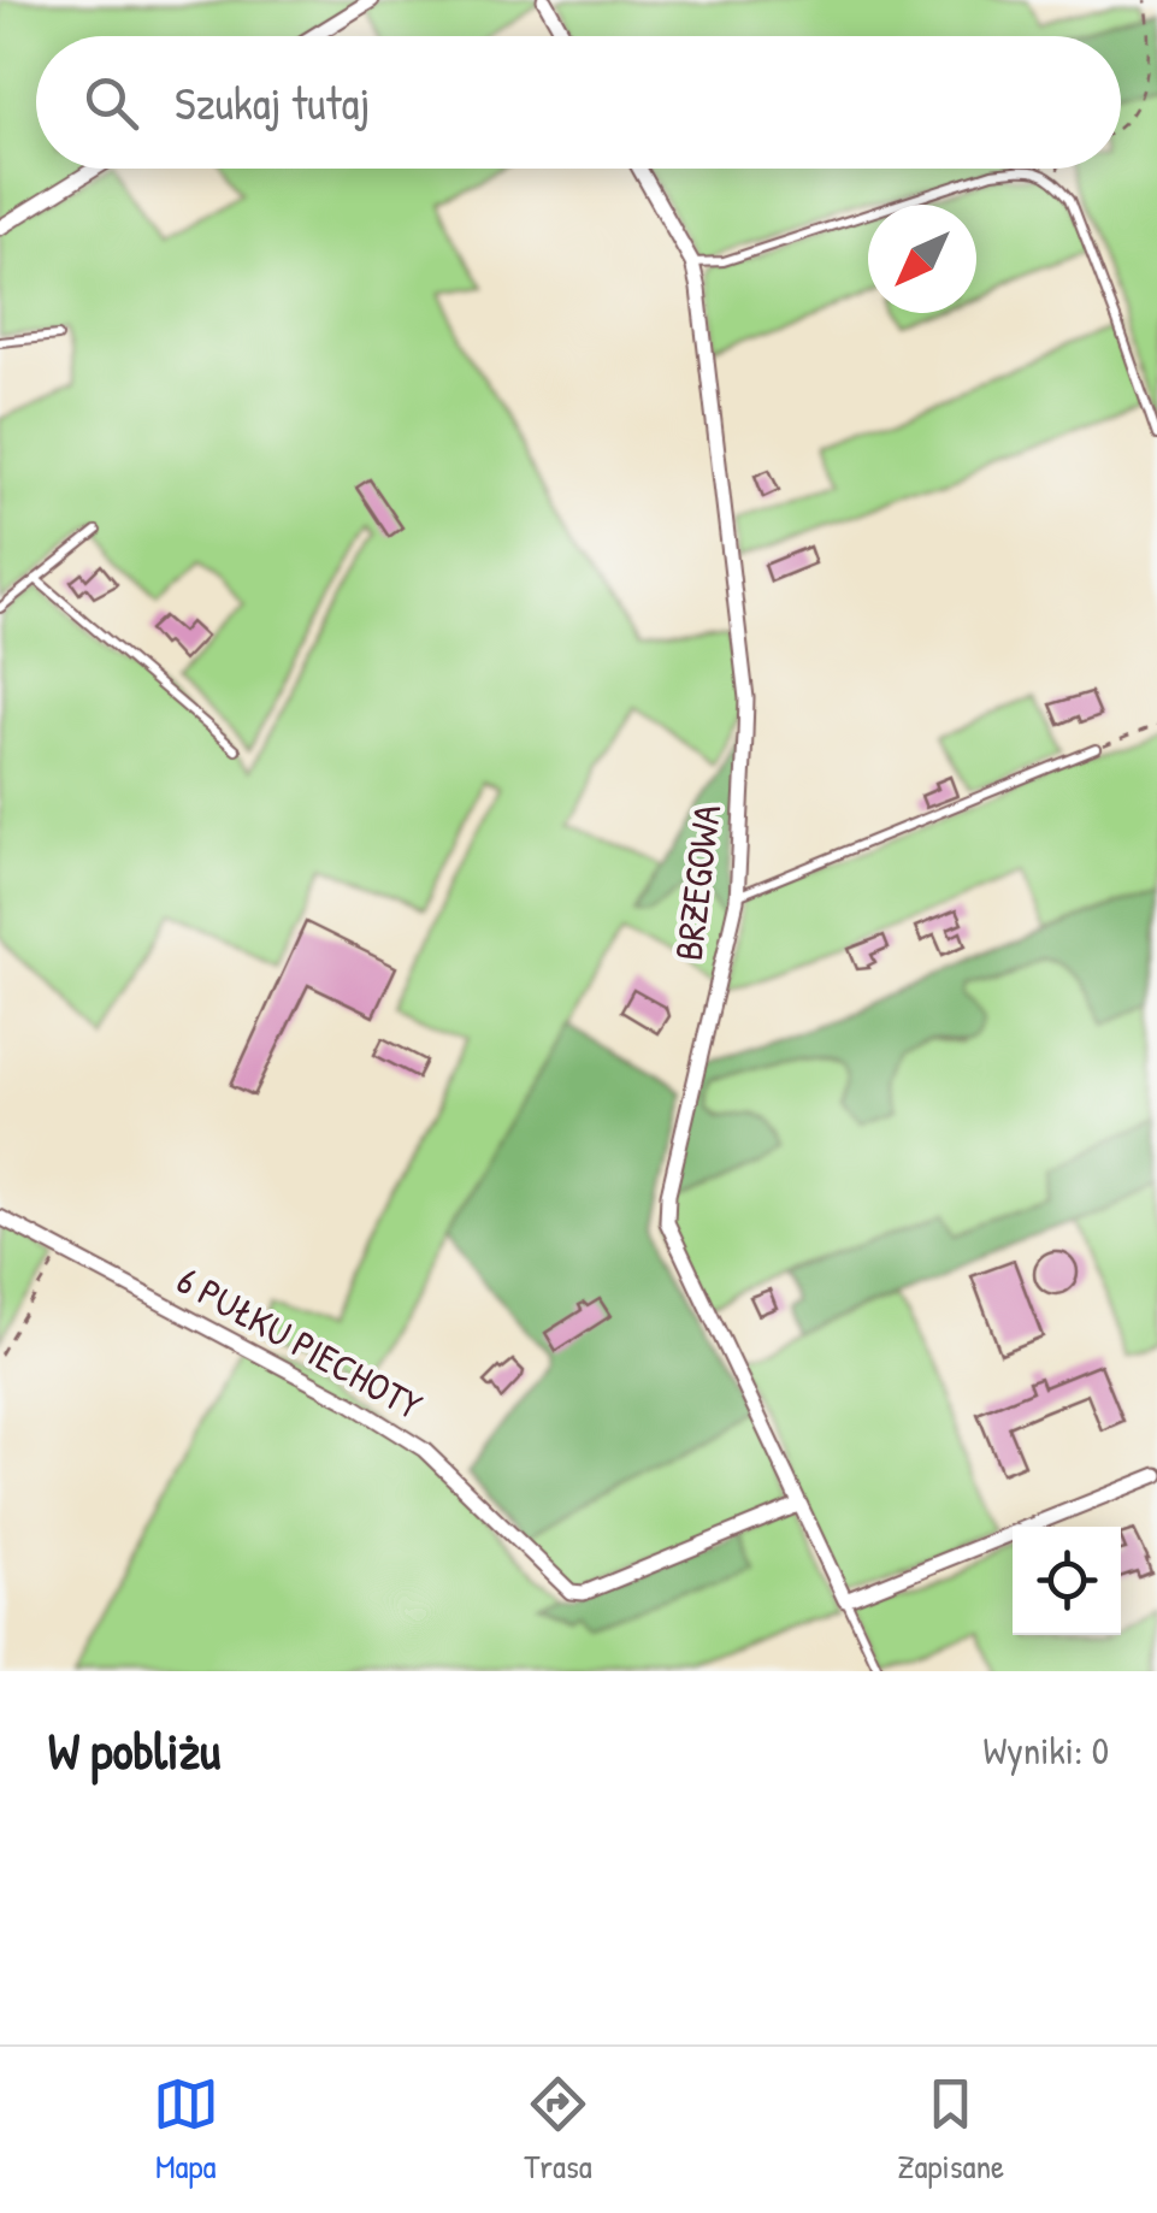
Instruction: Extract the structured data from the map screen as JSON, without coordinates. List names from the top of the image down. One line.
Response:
{"streets":{"street":["BRZEGOWA","6 PUŁKU PIECHOTY"]},"crossings":[["BRZEGOWA","6 PUŁKU PIECHOTY"]],"north":"bottom left","page":{"search":"Szukaj tutaj","heading":["W pobliżu","Wyniki: 0"],"nav":["Mapa","Trasa","Zapisane"]}}
